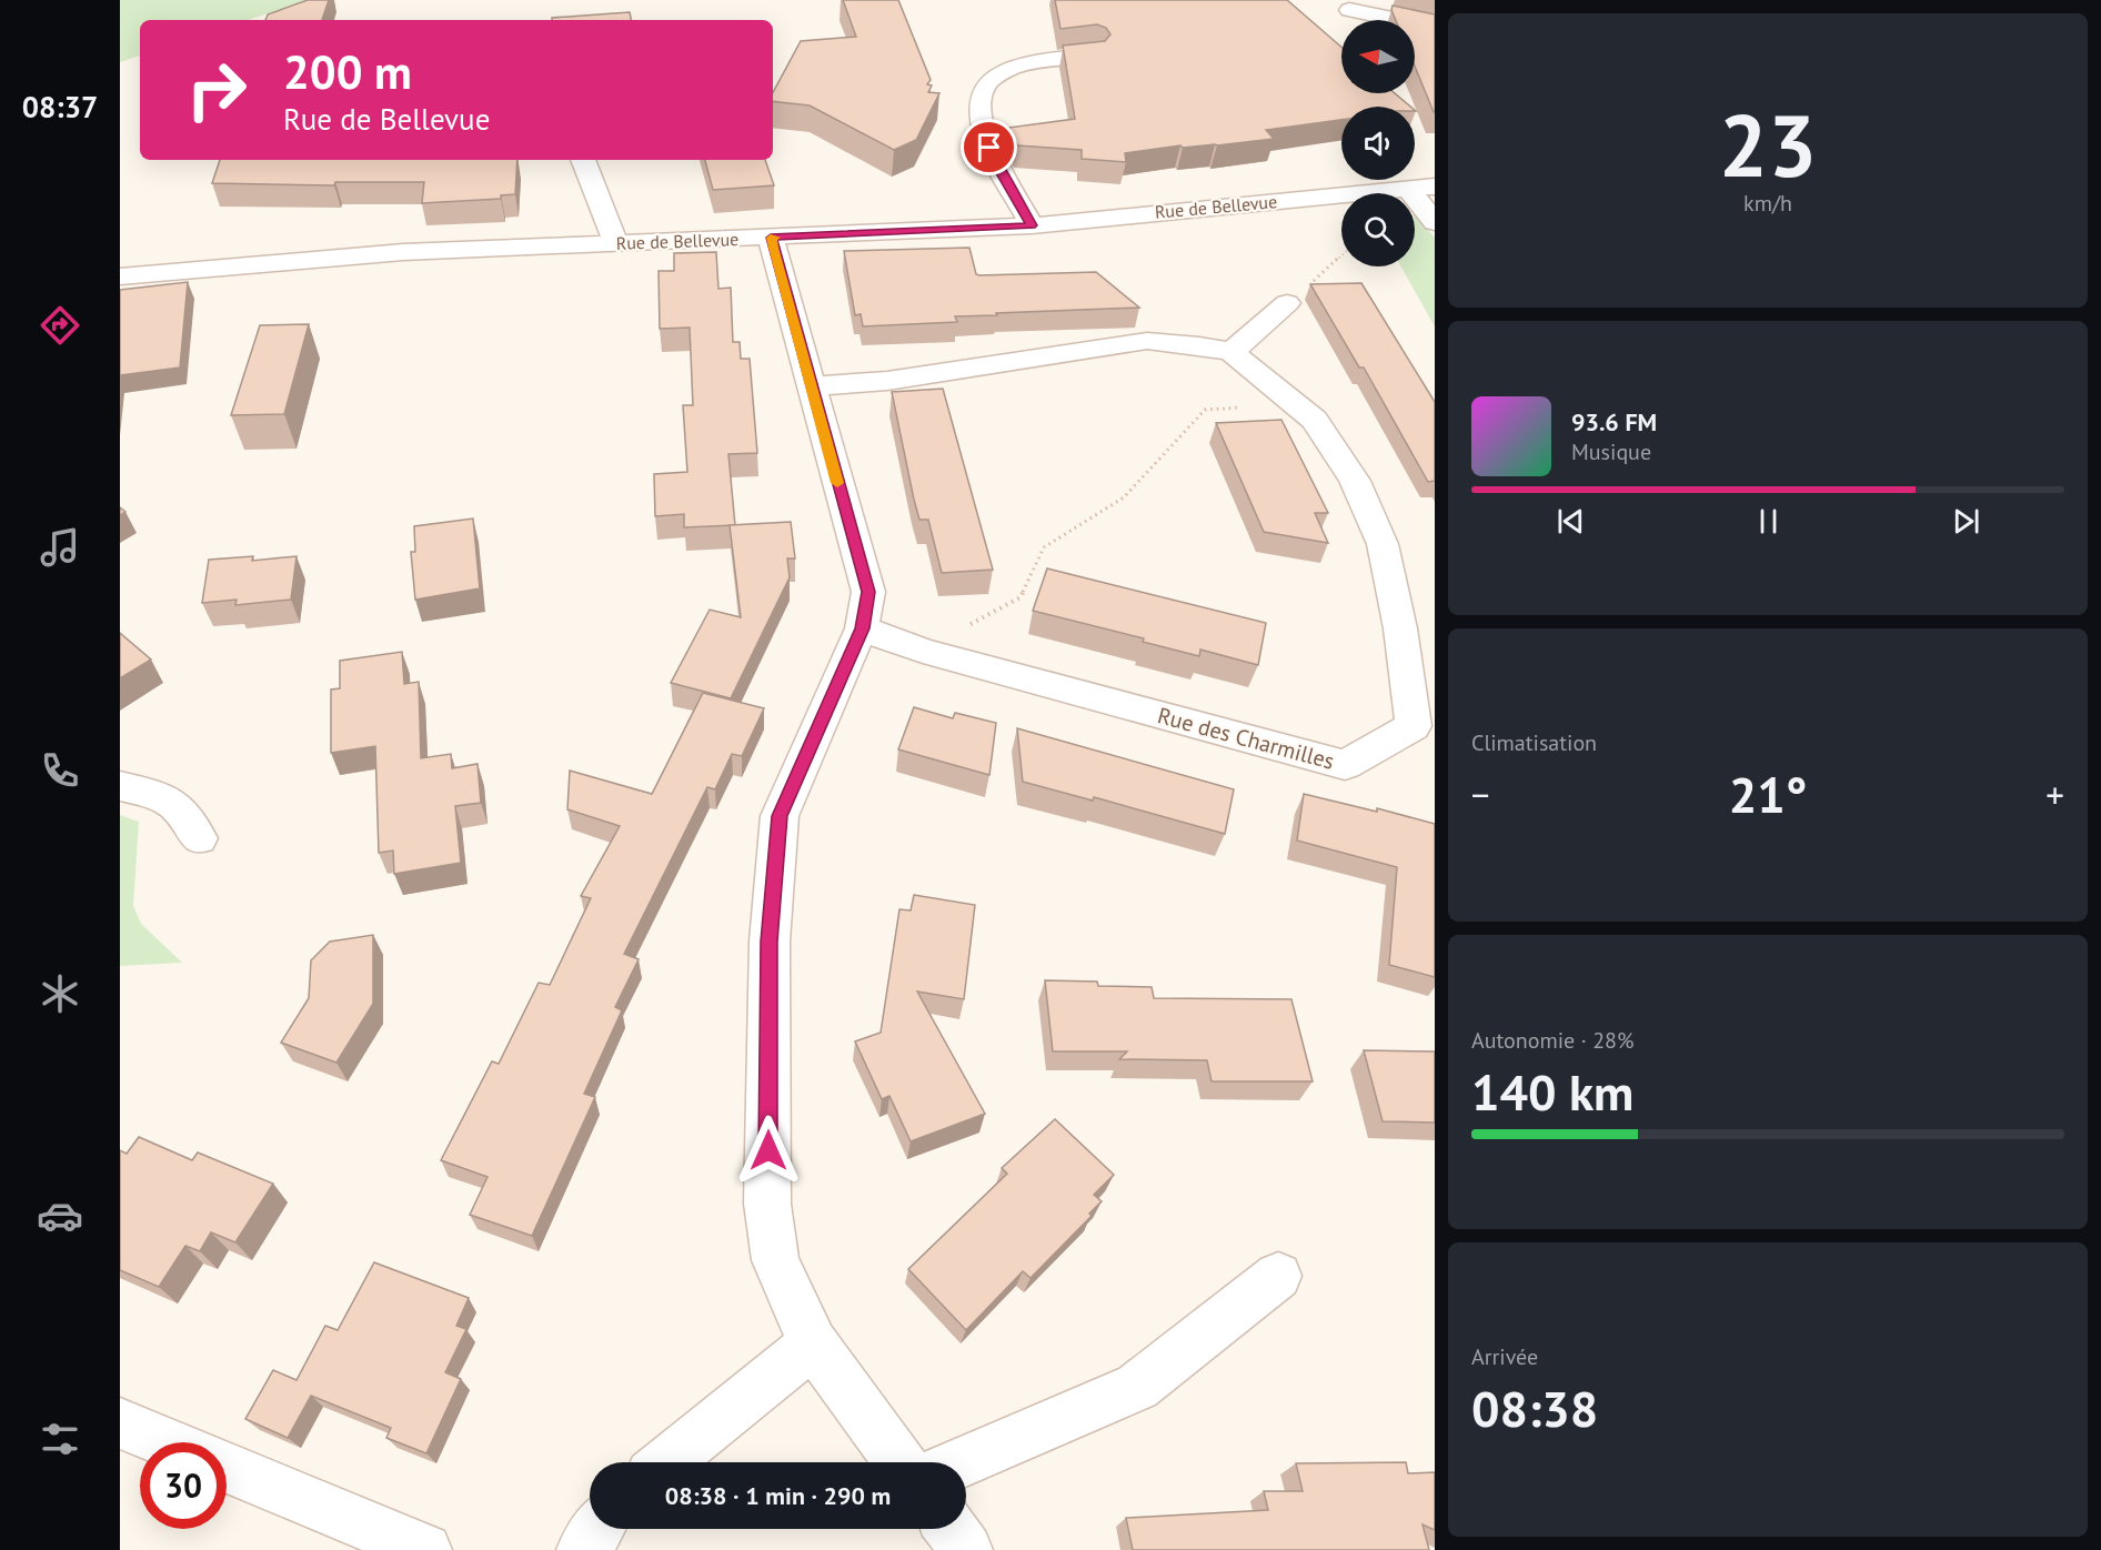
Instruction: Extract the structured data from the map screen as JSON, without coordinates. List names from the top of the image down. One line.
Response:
{"streets":{"street":["Rue de Bellevue","Rue des Charmilles"]},"north":"left","page":{"tabs":"08:37","tile":[["23","km/h"],"Climatisation",["Autonomie · 28%","140 km"],["Arrivée","08:38"]],"turn":["200 m","Rue de Bellevue"],"song":["93.6 FM","Musique"],"heat":["−","21°","+"],"limit":"30","trip":"08:38 · 1 min · 290 m"}}
